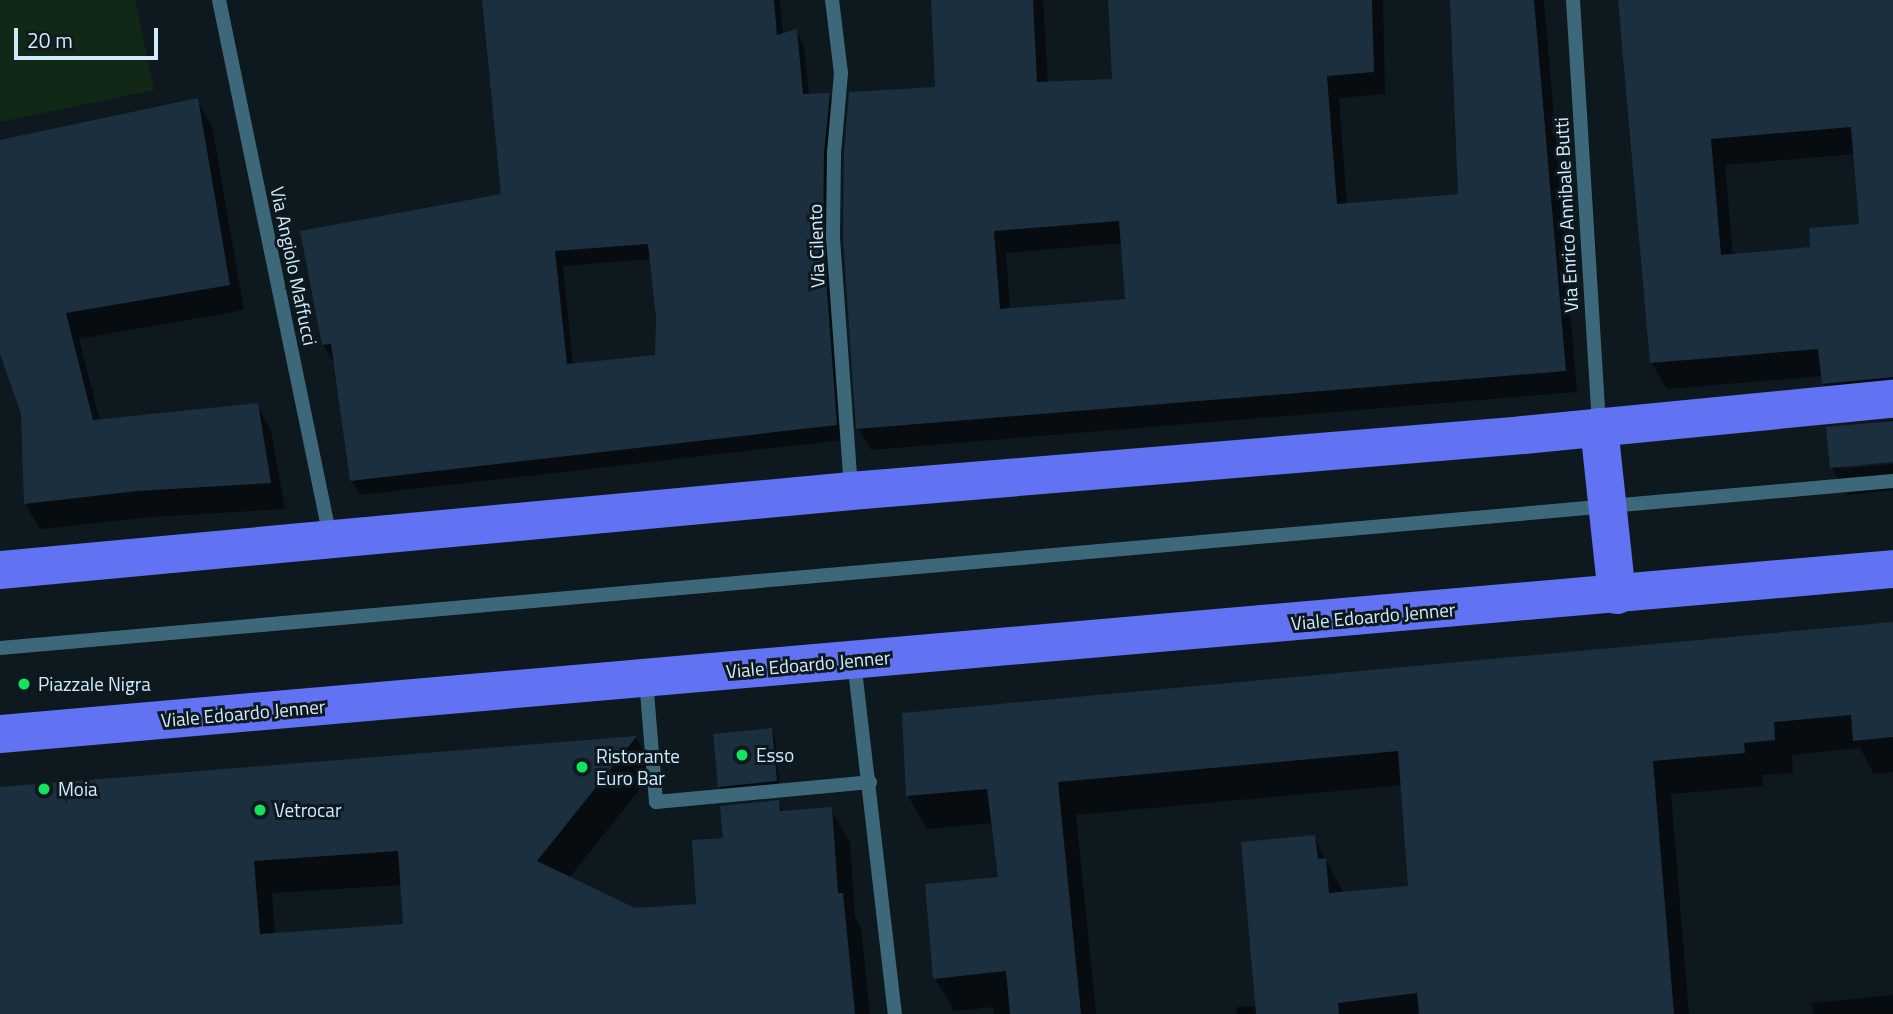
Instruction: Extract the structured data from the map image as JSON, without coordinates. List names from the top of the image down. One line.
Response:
{"streets":{"main road":["Viale Edoardo Jenner"],"street":["Via Enrico Annibale Butti","Via Cilento","Via Angiolo Maffucci"]},"places":["Piazzale Nigra","Esso","Ristorante Euro Bar","Moia","Vetrocar"],"scale_bar":"20 m"}
